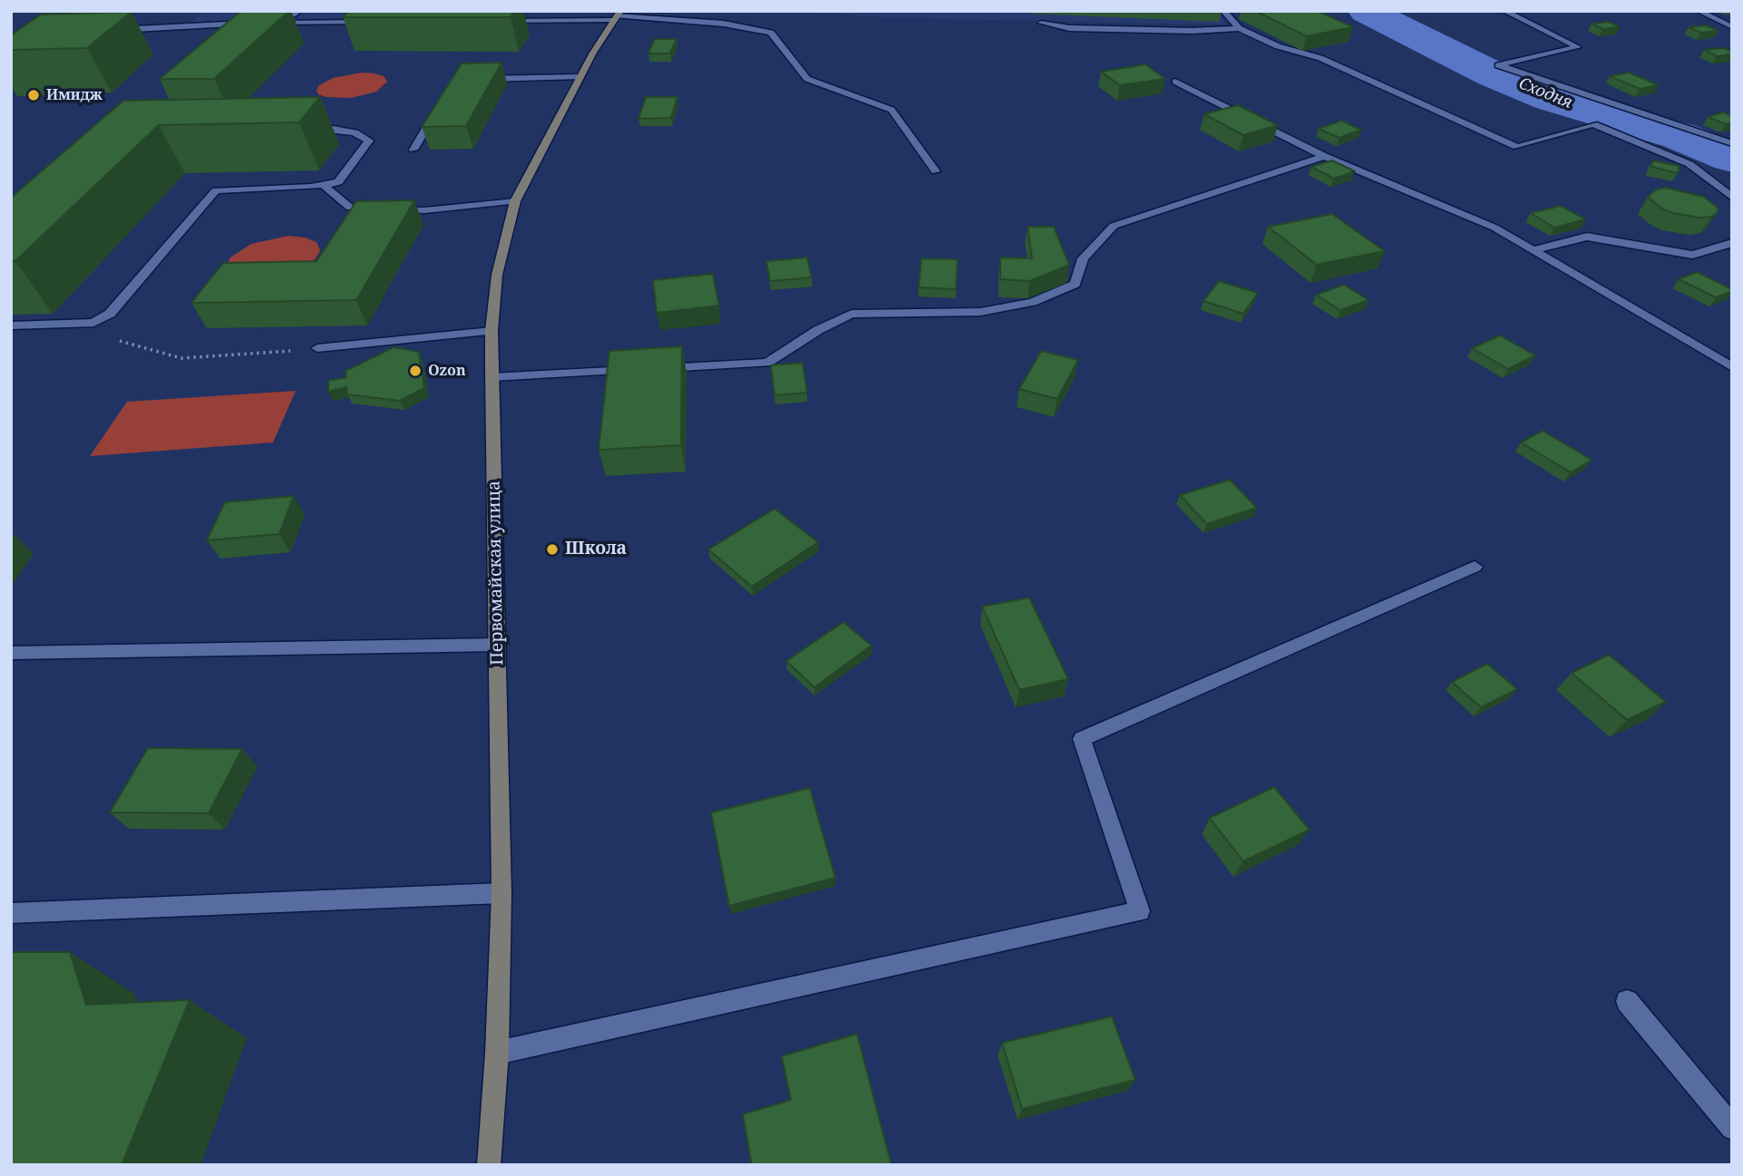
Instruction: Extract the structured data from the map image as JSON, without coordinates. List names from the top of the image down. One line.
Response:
{"streets":{"main road":["Первомайская улица"]},"water":["Сходня"],"places":["Имидж","Ozon","Школа"]}
